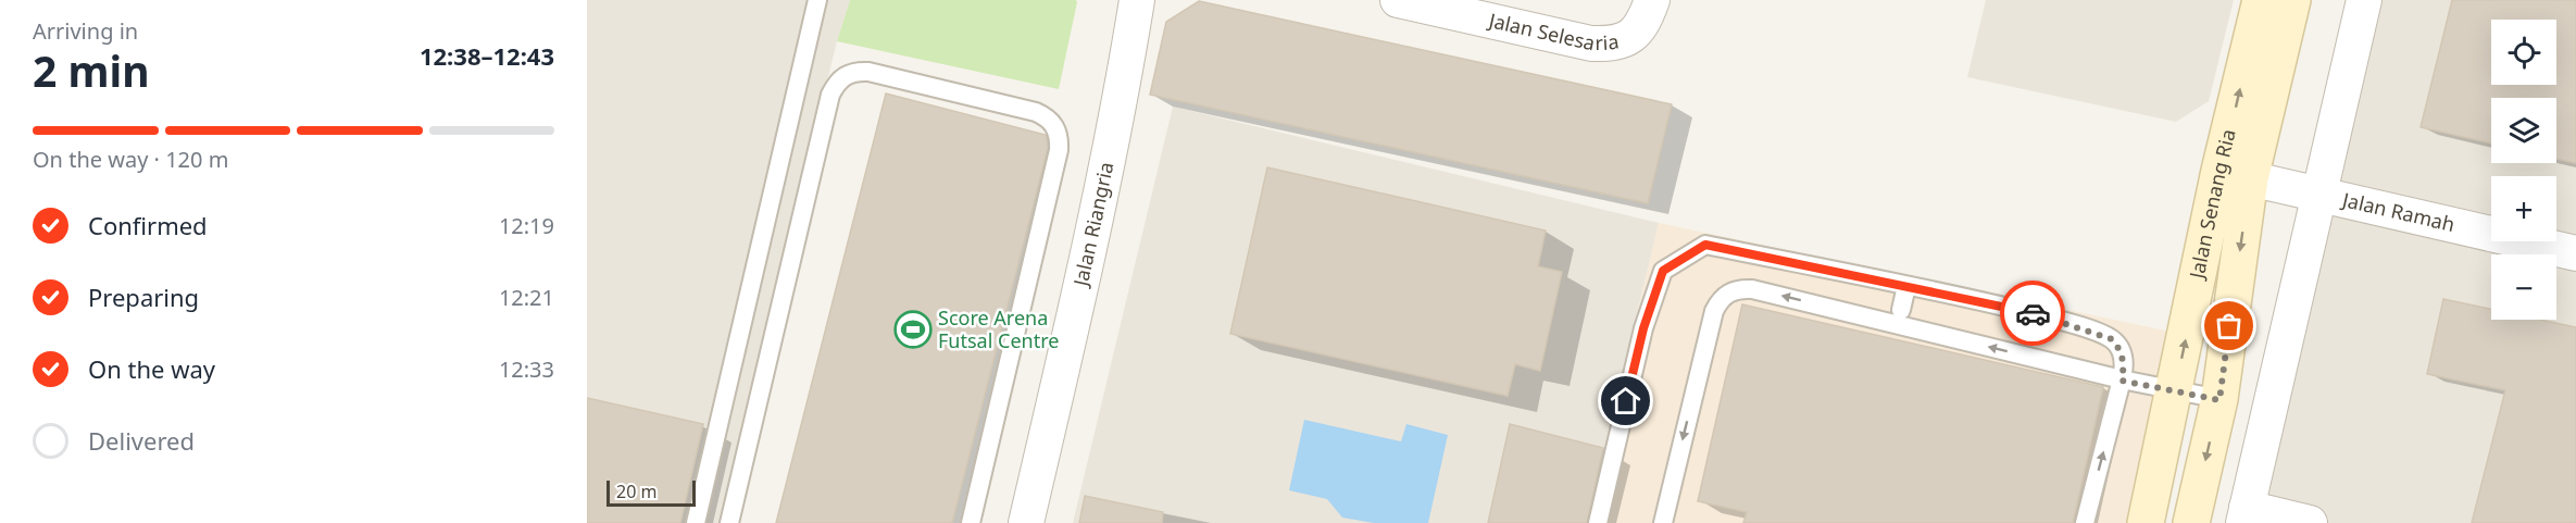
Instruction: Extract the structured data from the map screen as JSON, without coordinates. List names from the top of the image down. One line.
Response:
{"streets":{"street":["Jalan Selesaria","Jalan Senang Ria","Jalan Ramah","Jalan Riangria"]},"crossings":[["Jalan Senang Ria","Jalan Ramah"]],"places":{"sports":["Score Arena Futsal Centre"]},"scale_bar":"20 m","page":{"heading":["2 min","Arriving in","12:38–12:43"],"map_buttons":["+","−"],"bar":"On the way · 120 m","list":[["Confirmed","12:19"],["Preparing","12:21"],["On the way","12:33"],"Delivered"],"scale":"20 m"}}
